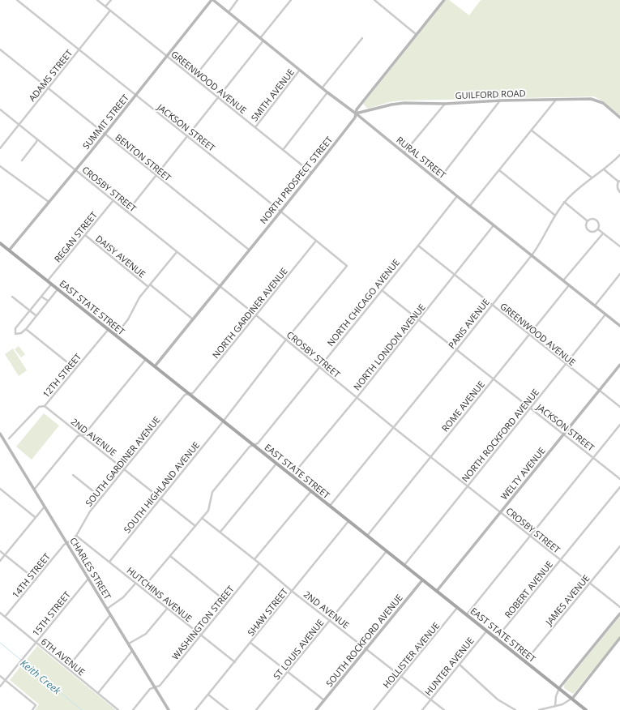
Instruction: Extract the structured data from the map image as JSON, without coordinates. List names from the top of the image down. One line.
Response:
{"streets":{"main road":["EAST STATE STREET"],"street":["ADAMS STREET","GREENWOOD AVENUE","GUILFORD ROAD","SMITH AVENUE","SUMMIT STREET","JACKSON STREET","BENTON STREET","RURAL STREET","NORTH PROSPECT STREET","CROSBY STREET","REGAN STREET","DAISY AVENUE","NORTH CHICAGO AVENUE","NORTH GARDINER AVENUE","PARIS AVENUE","NORTH LONDON AVENUE","12TH STREET","ROME AVENUE","NORTH ROCKFORD AVENUE","2ND AVENUE","SOUTH GARDINER AVENUE","WELTY AVENUE","SOUTH HIGHLAND AVENUE","CHARLES STREET","14TH STREET","ROBERT AVENUE","HUTCHINS AVENUE","JAMES AVENUE","SHAW STREET","15TH STREET","WASHINGTON STREET","SOUTH ROCKFORD AVENUE","ST LOUIS AVENUE","HOLLISTER AVENUE","6TH AVENUE","HUNTER AVENUE"]},"crossings":[["ADAMS STREET","GREENWOOD AVENUE"],["ADAMS STREET","JACKSON STREET"],["ADAMS STREET","BENTON STREET"],["ADAMS STREET","CROSBY STREET"],["GREENWOOD AVENUE","SMITH AVENUE"],["GREENWOOD AVENUE","SUMMIT STREET"],["GREENWOOD AVENUE","NORTH PROSPECT STREET"],["GREENWOOD AVENUE","NORTH CHICAGO AVENUE"],["GREENWOOD AVENUE","PARIS AVENUE"],["GREENWOOD AVENUE","NORTH LONDON AVENUE"],["GREENWOOD AVENUE","ROME AVENUE"],["GREENWOOD AVENUE","NORTH ROCKFORD AVENUE"],["GREENWOOD AVENUE","WELTY AVENUE"],["GUILFORD ROAD","RURAL STREET"],["GUILFORD ROAD","NORTH PROSPECT STREET"],["SMITH AVENUE","RURAL STREET"],["SUMMIT STREET","JACKSON STREET"],["SUMMIT STREET","BENTON STREET"],["SUMMIT STREET","RURAL STREET"],["SUMMIT STREET","CROSBY STREET"],["SUMMIT STREET","EAST STATE STREET"],["JACKSON STREET","NORTH PROSPECT STREET"],["JACKSON STREET","NORTH CHICAGO AVENUE"],["JACKSON STREET","NORTH GARDINER AVENUE"],["JACKSON STREET","PARIS AVENUE"],["JACKSON STREET","NORTH LONDON AVENUE"],["JACKSON STREET","ROME AVENUE"],["JACKSON STREET","NORTH ROCKFORD AVENUE"],["JACKSON STREET","WELTY AVENUE"],["JACKSON STREET","SOUTH HIGHLAND AVENUE"],["BENTON STREET","NORTH PROSPECT STREET"],["RURAL STREET","NORTH PROSPECT STREET"],["RURAL STREET","NORTH CHICAGO AVENUE"],["RURAL STREET","PARIS AVENUE"],["RURAL STREET","NORTH LONDON AVENUE"],["RURAL STREET","ROME AVENUE"],["RURAL STREET","NORTH ROCKFORD AVENUE"],["NORTH PROSPECT STREET","CROSBY STREET"],["NORTH PROSPECT STREET","EAST STATE STREET"],["CROSBY STREET","REGAN STREET"],["CROSBY STREET","NORTH CHICAGO AVENUE"],["CROSBY STREET","NORTH GARDINER AVENUE"],["CROSBY STREET","PARIS AVENUE"],["CROSBY STREET","NORTH LONDON AVENUE"],["CROSBY STREET","ROME AVENUE"],["CROSBY STREET","NORTH ROCKFORD AVENUE"],["CROSBY STREET","WELTY AVENUE"],["CROSBY STREET","SOUTH HIGHLAND AVENUE"],["CROSBY STREET","ROBERT AVENUE"],["CROSBY STREET","JAMES AVENUE"],["REGAN STREET","DAISY AVENUE"],["REGAN STREET","EAST STATE STREET"],["NORTH CHICAGO AVENUE","EAST STATE STREET"],["NORTH CHICAGO AVENUE","2ND AVENUE"],["NORTH CHICAGO AVENUE","HUTCHINS AVENUE"],["EAST STATE STREET","NORTH GARDINER AVENUE"],["EAST STATE STREET","PARIS AVENUE"],["EAST STATE STREET","NORTH LONDON AVENUE"],["EAST STATE STREET","12TH STREET"],["EAST STATE STREET","ROME AVENUE"],["EAST STATE STREET","NORTH ROCKFORD AVENUE"],["EAST STATE STREET","SOUTH GARDINER AVENUE"],["EAST STATE STREET","WELTY AVENUE"],["EAST STATE STREET","SOUTH HIGHLAND AVENUE"],["EAST STATE STREET","ROBERT AVENUE"],["EAST STATE STREET","JAMES AVENUE"],["EAST STATE STREET","SHAW STREET"],["EAST STATE STREET","SOUTH ROCKFORD AVENUE"],["EAST STATE STREET","ST LOUIS AVENUE"],["EAST STATE STREET","HOLLISTER AVENUE"],["EAST STATE STREET","HUNTER AVENUE"],["NORTH GARDINER AVENUE","SOUTH GARDINER AVENUE"],["12TH STREET","2ND AVENUE"],["2ND AVENUE","SOUTH GARDINER AVENUE"],["2ND AVENUE","SOUTH HIGHLAND AVENUE"],["2ND AVENUE","SHAW STREET"],["2ND AVENUE","WASHINGTON STREET"],["2ND AVENUE","SOUTH ROCKFORD AVENUE"],["2ND AVENUE","ST LOUIS AVENUE"],["2ND AVENUE","HOLLISTER AVENUE"],["2ND AVENUE","HUNTER AVENUE"],["SOUTH GARDINER AVENUE","CHARLES STREET"],["SOUTH GARDINER AVENUE","14TH STREET"],["SOUTH GARDINER AVENUE","HUTCHINS AVENUE"],["SOUTH HIGHLAND AVENUE","HUTCHINS AVENUE"],["CHARLES STREET","14TH STREET"],["CHARLES STREET","15TH STREET"],["CHARLES STREET","WASHINGTON STREET"],["14TH STREET","6TH AVENUE"],["HUTCHINS AVENUE","SHAW STREET"],["HUTCHINS AVENUE","WASHINGTON STREET"],["15TH STREET","6TH AVENUE"]],"water":["Keith Creek"]}
